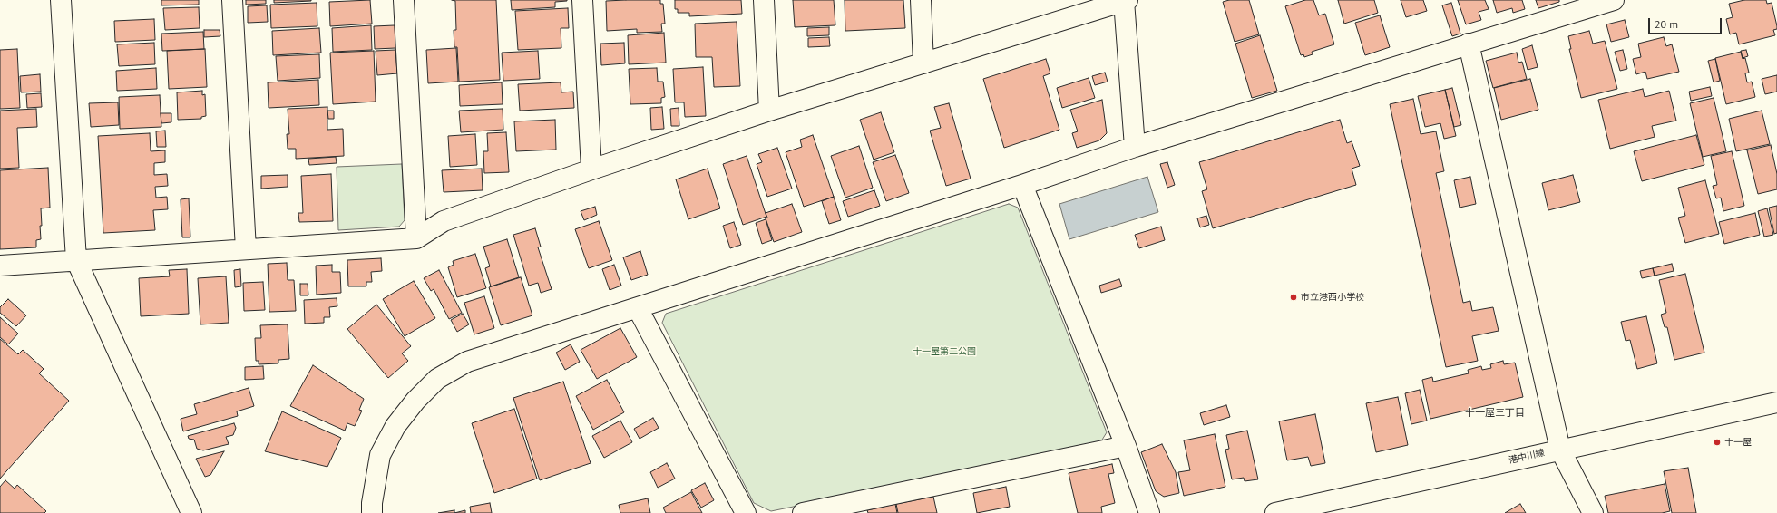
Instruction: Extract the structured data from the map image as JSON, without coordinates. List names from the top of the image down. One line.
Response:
{"streets":{"street":["港中川線"]},"districts":["十一屋三丁目"],"parks":["十一屋第二公園"],"places":["市立港西小学校","十一屋"],"scale_bar":"20 m"}
